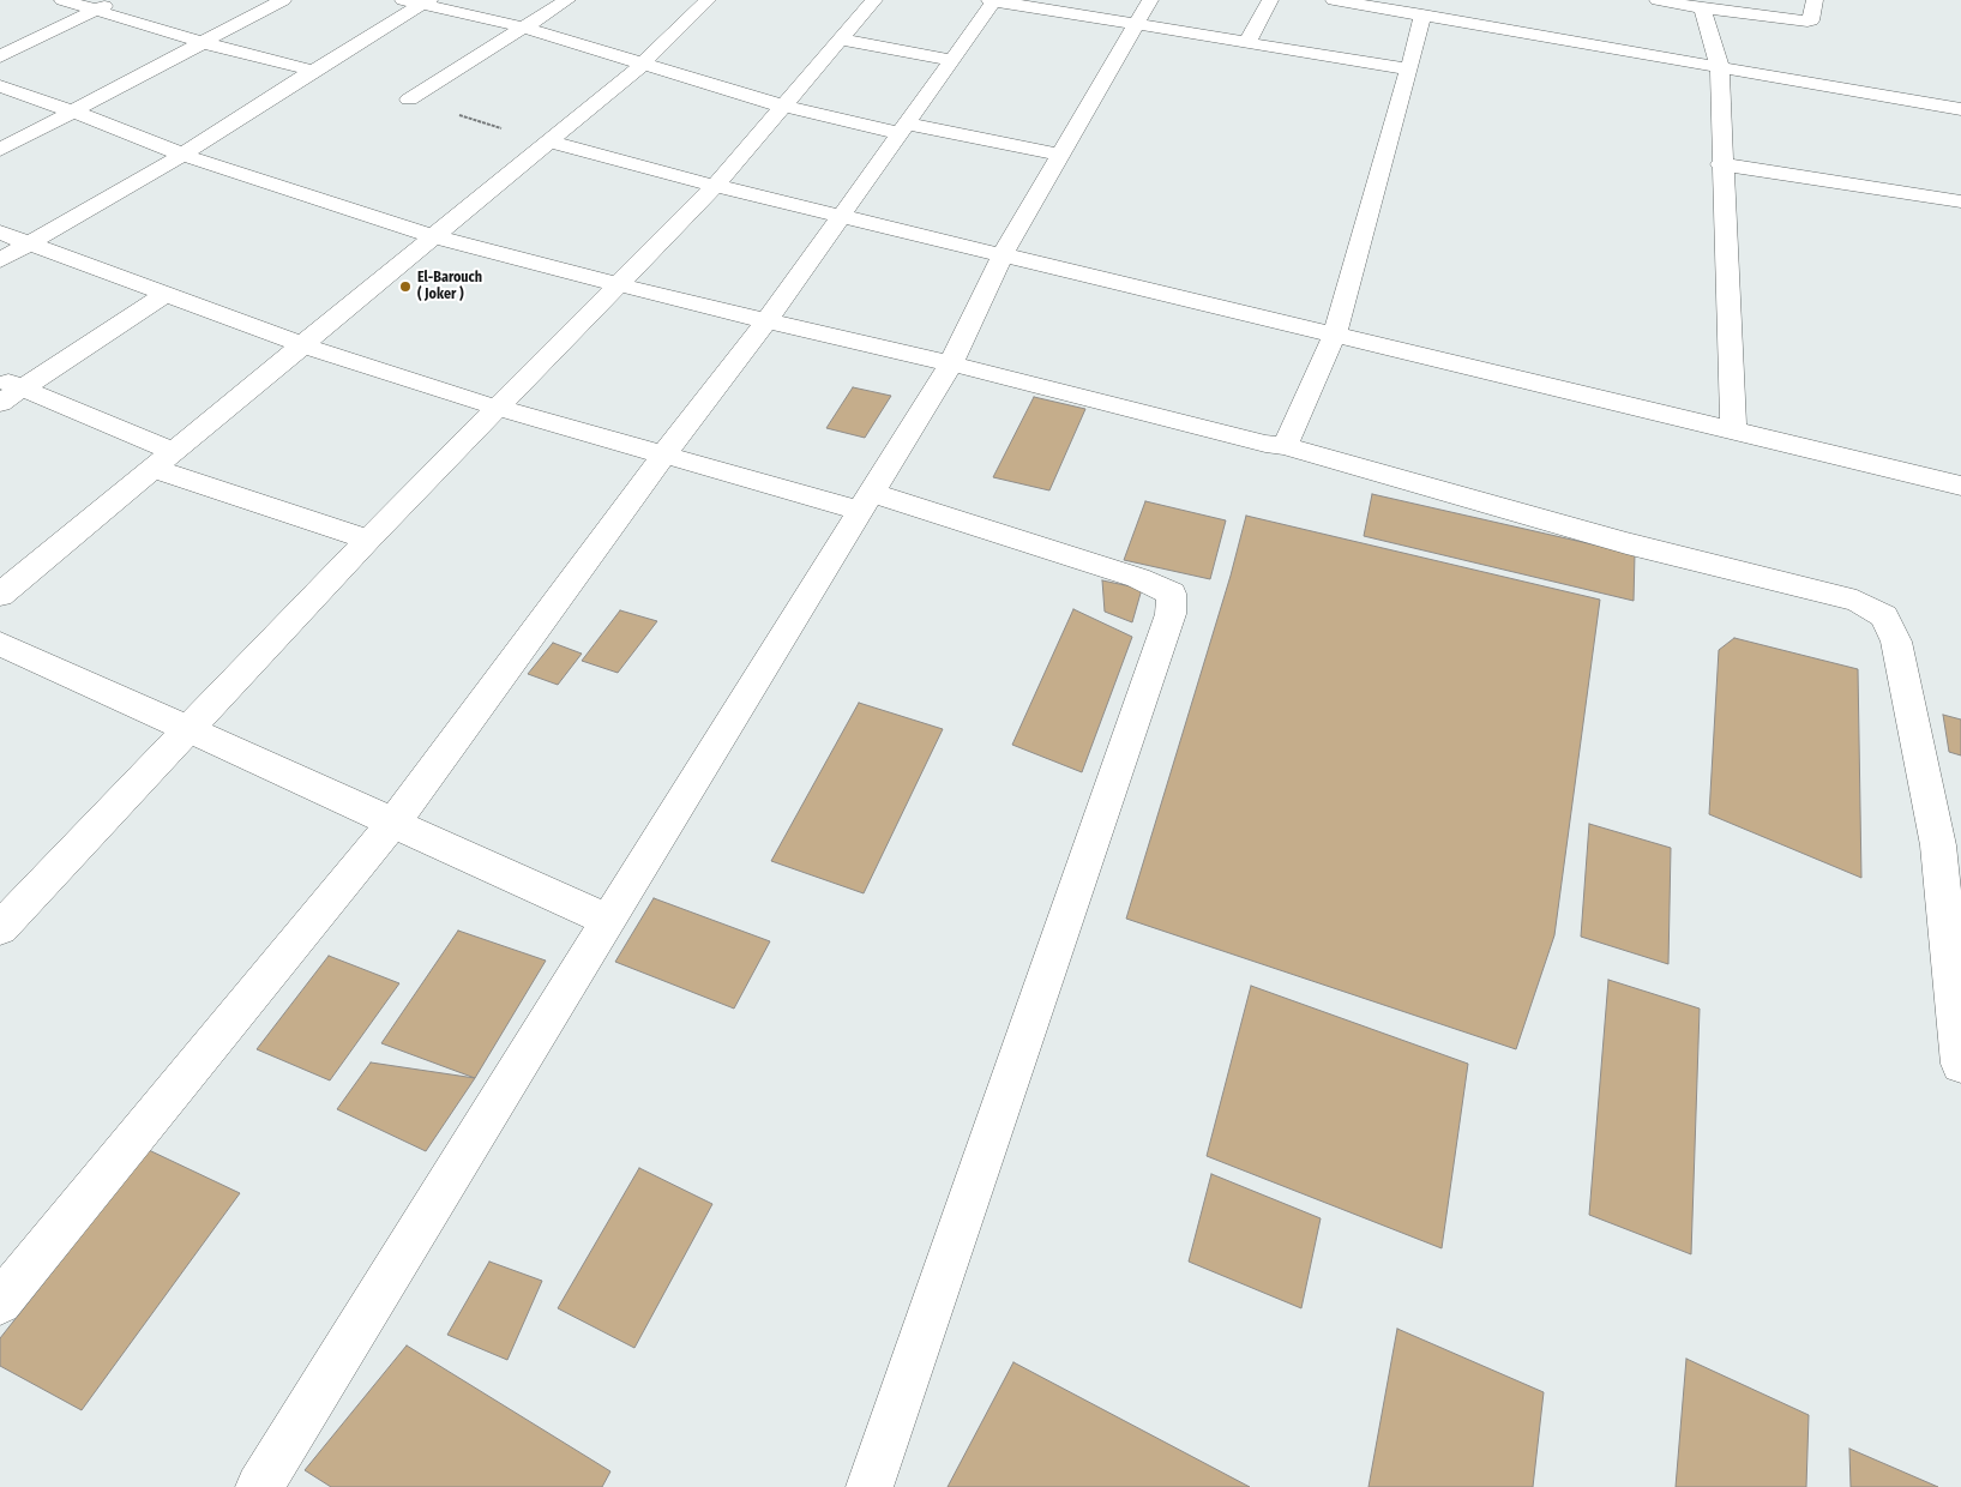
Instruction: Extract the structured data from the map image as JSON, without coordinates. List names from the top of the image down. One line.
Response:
{"places":["El-Barouch ( Joker )"]}
